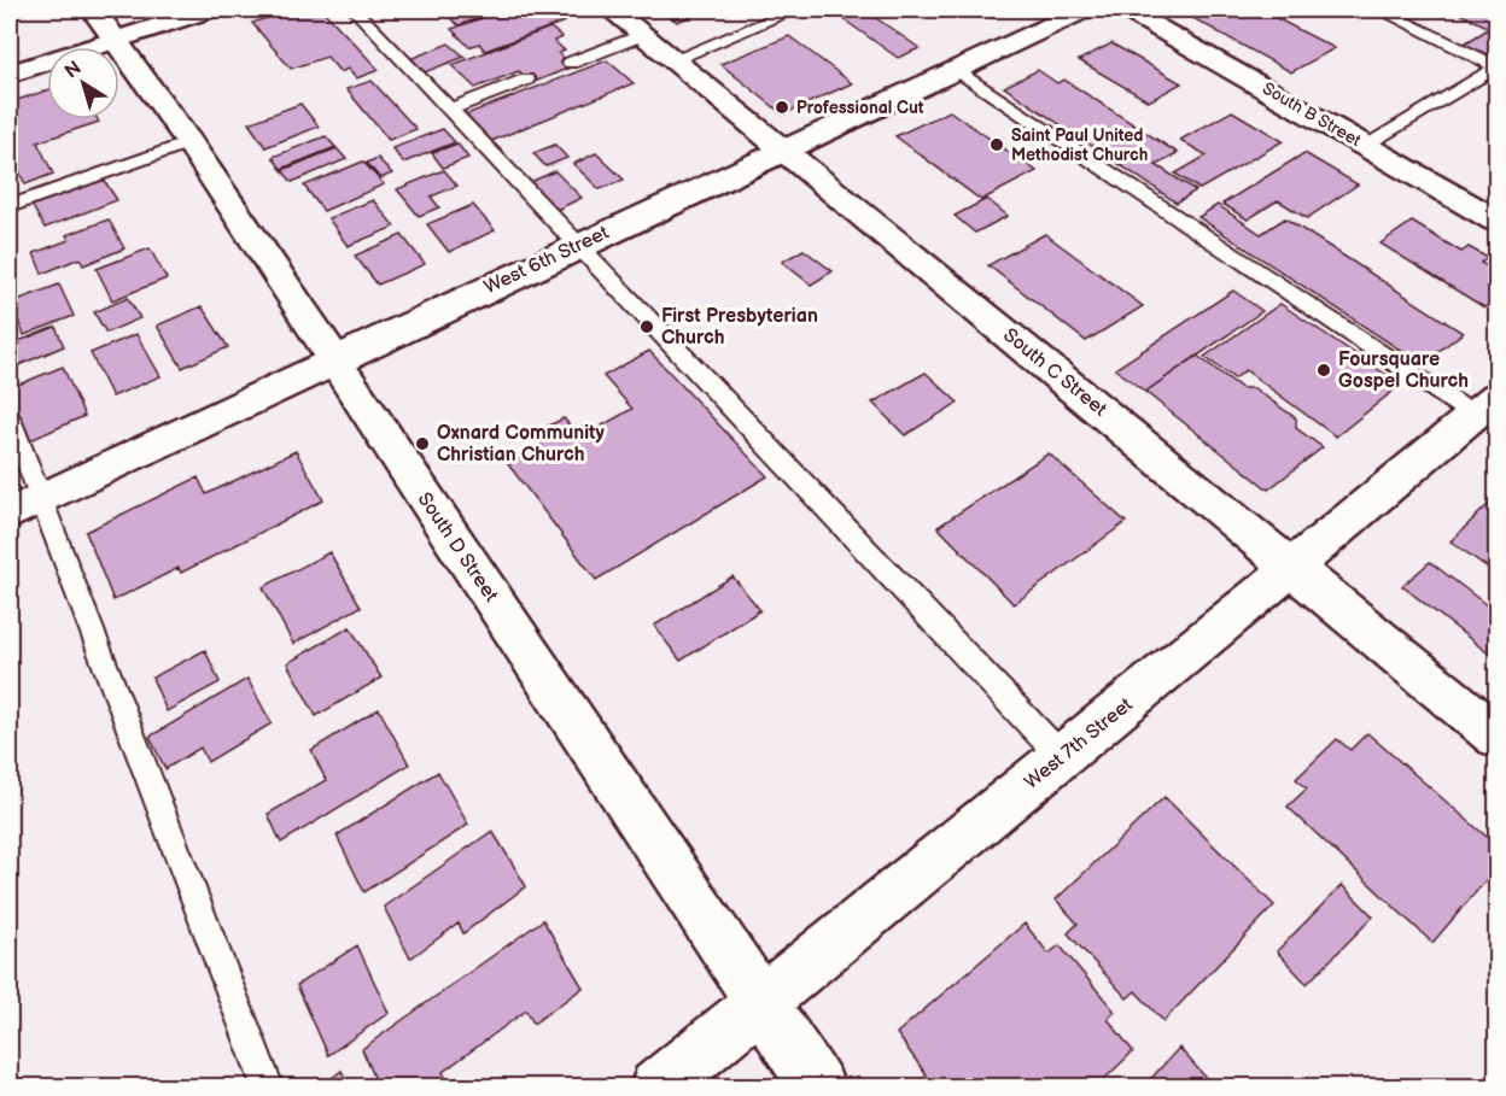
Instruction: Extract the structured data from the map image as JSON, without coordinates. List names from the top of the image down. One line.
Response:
{"streets":{"street":["South B Street","West 6th Street","South C Street","South D Street","West 7th Street"]},"crossings":[["West 6th Street","South C Street"],["West 6th Street","South D Street"],["South C Street","West 7th Street"],["South D Street","West 7th Street"]],"places":["Professional Cut","Saint Paul United Methodist Church","First Presbyterian Church","Foursquare Gospel Church","Oxnard Community Christian Church"],"north":"top left"}
